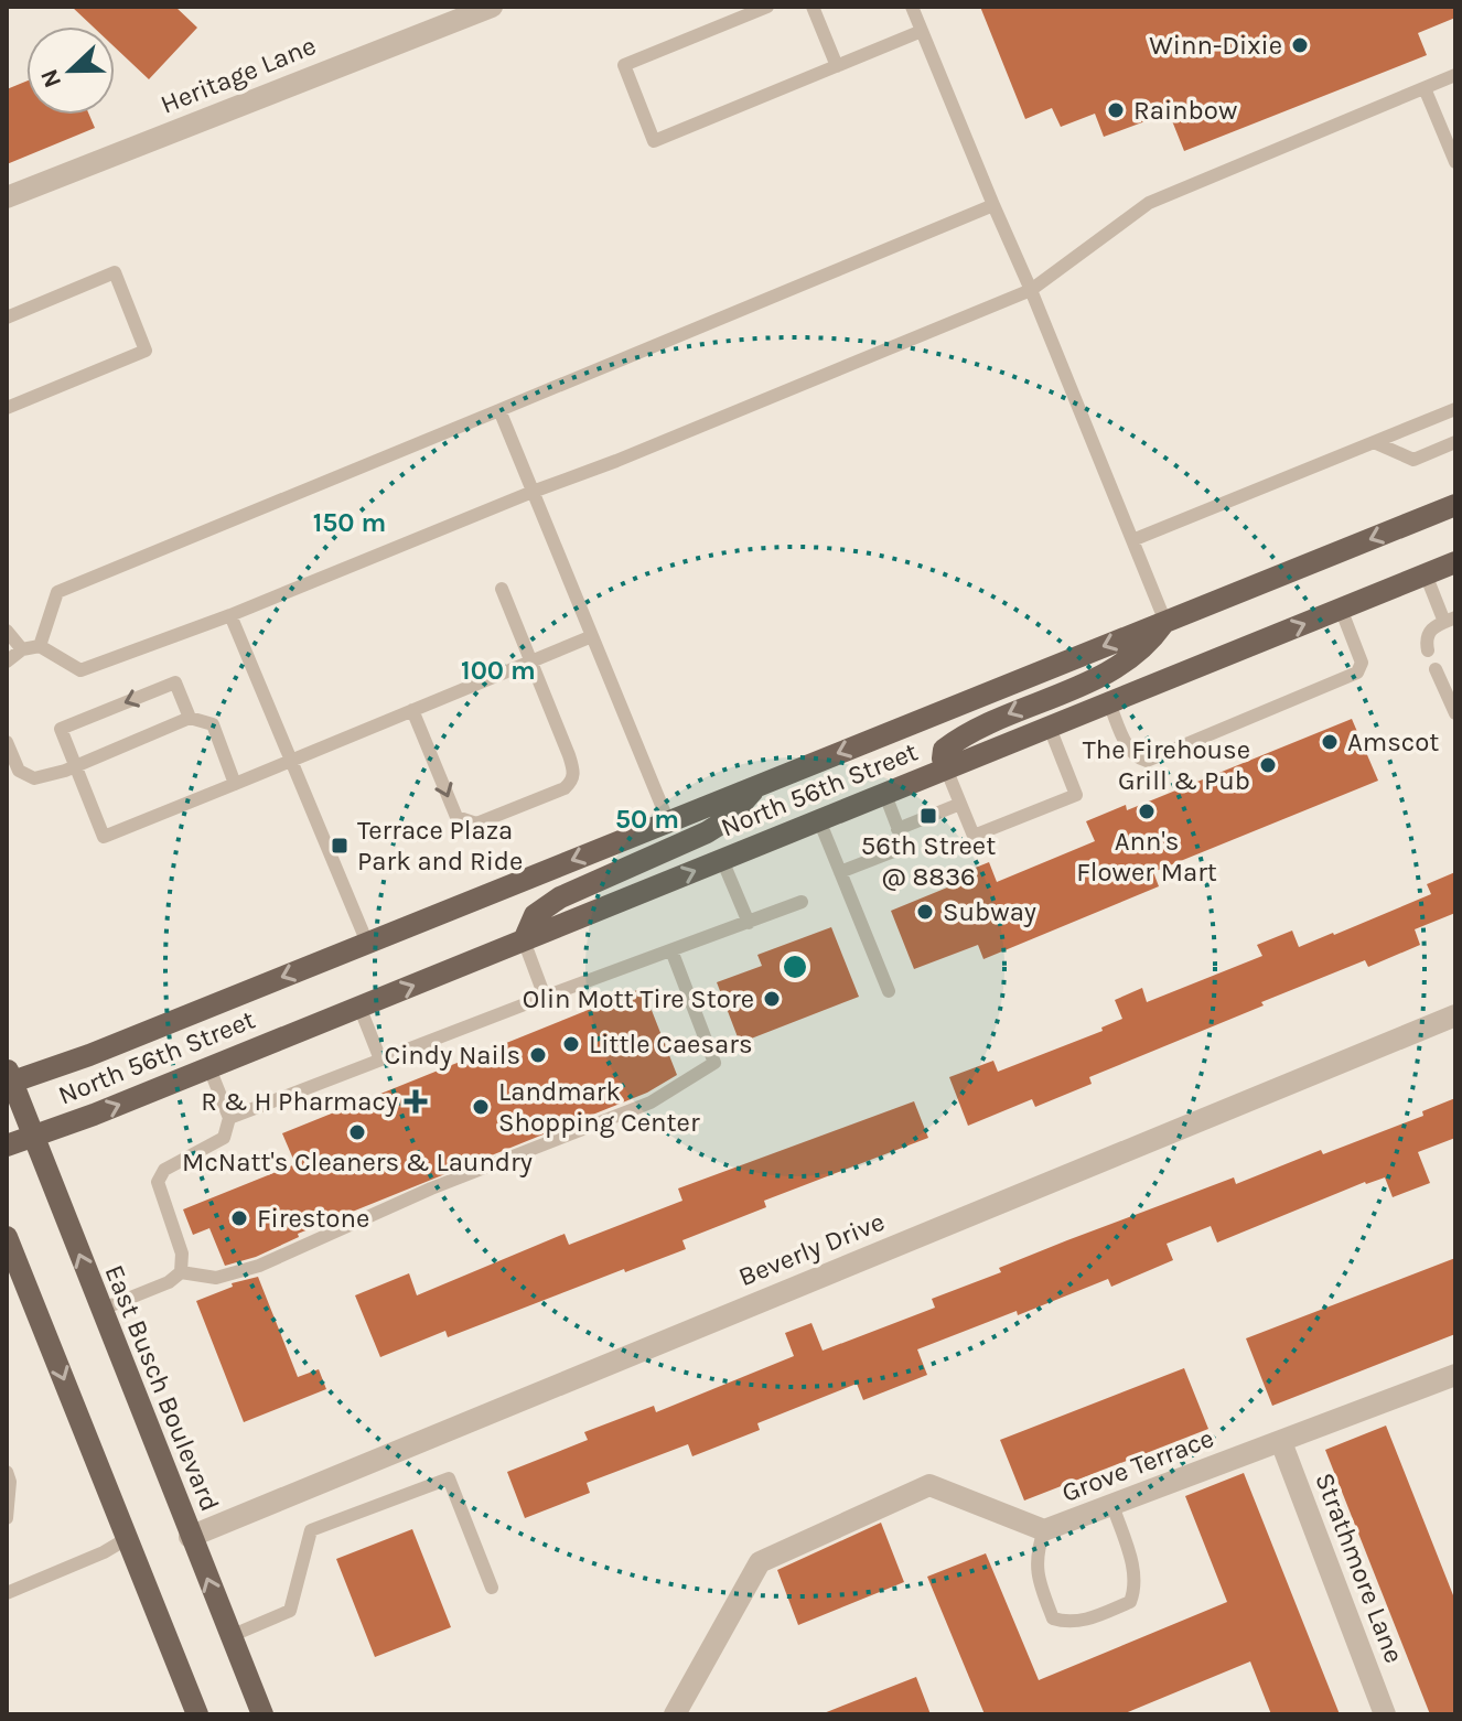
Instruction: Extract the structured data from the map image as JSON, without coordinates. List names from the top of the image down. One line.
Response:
{"streets":{"main road":["North 56th Street","East Busch Boulevard"],"street":["Heritage Lane","Beverly Drive","Grove Terrace","Strathmore Lane"]},"crossings":[["North 56th Street","East Busch Boulevard"],["Beverly Drive","East Busch Boulevard"],["Grove Terrace","Strathmore Lane"]],"places":{"other":["Winn-Dixie","Rainbow","Amscot","The Firehouse Grill & Pub","Ann's Flower Mart","Subway","Olin Mott Tire Store","Little Caesars","Cindy Nails","Landmark Shopping Center","McNatt's Cleaners & Laundry","Firestone"],"transit":["56th Street @ 8836","Terrace Plaza Park and Ride"],"health":["R & H Pharmacy"]},"north":"left","rings":["150 m","100 m","50 m"]}
